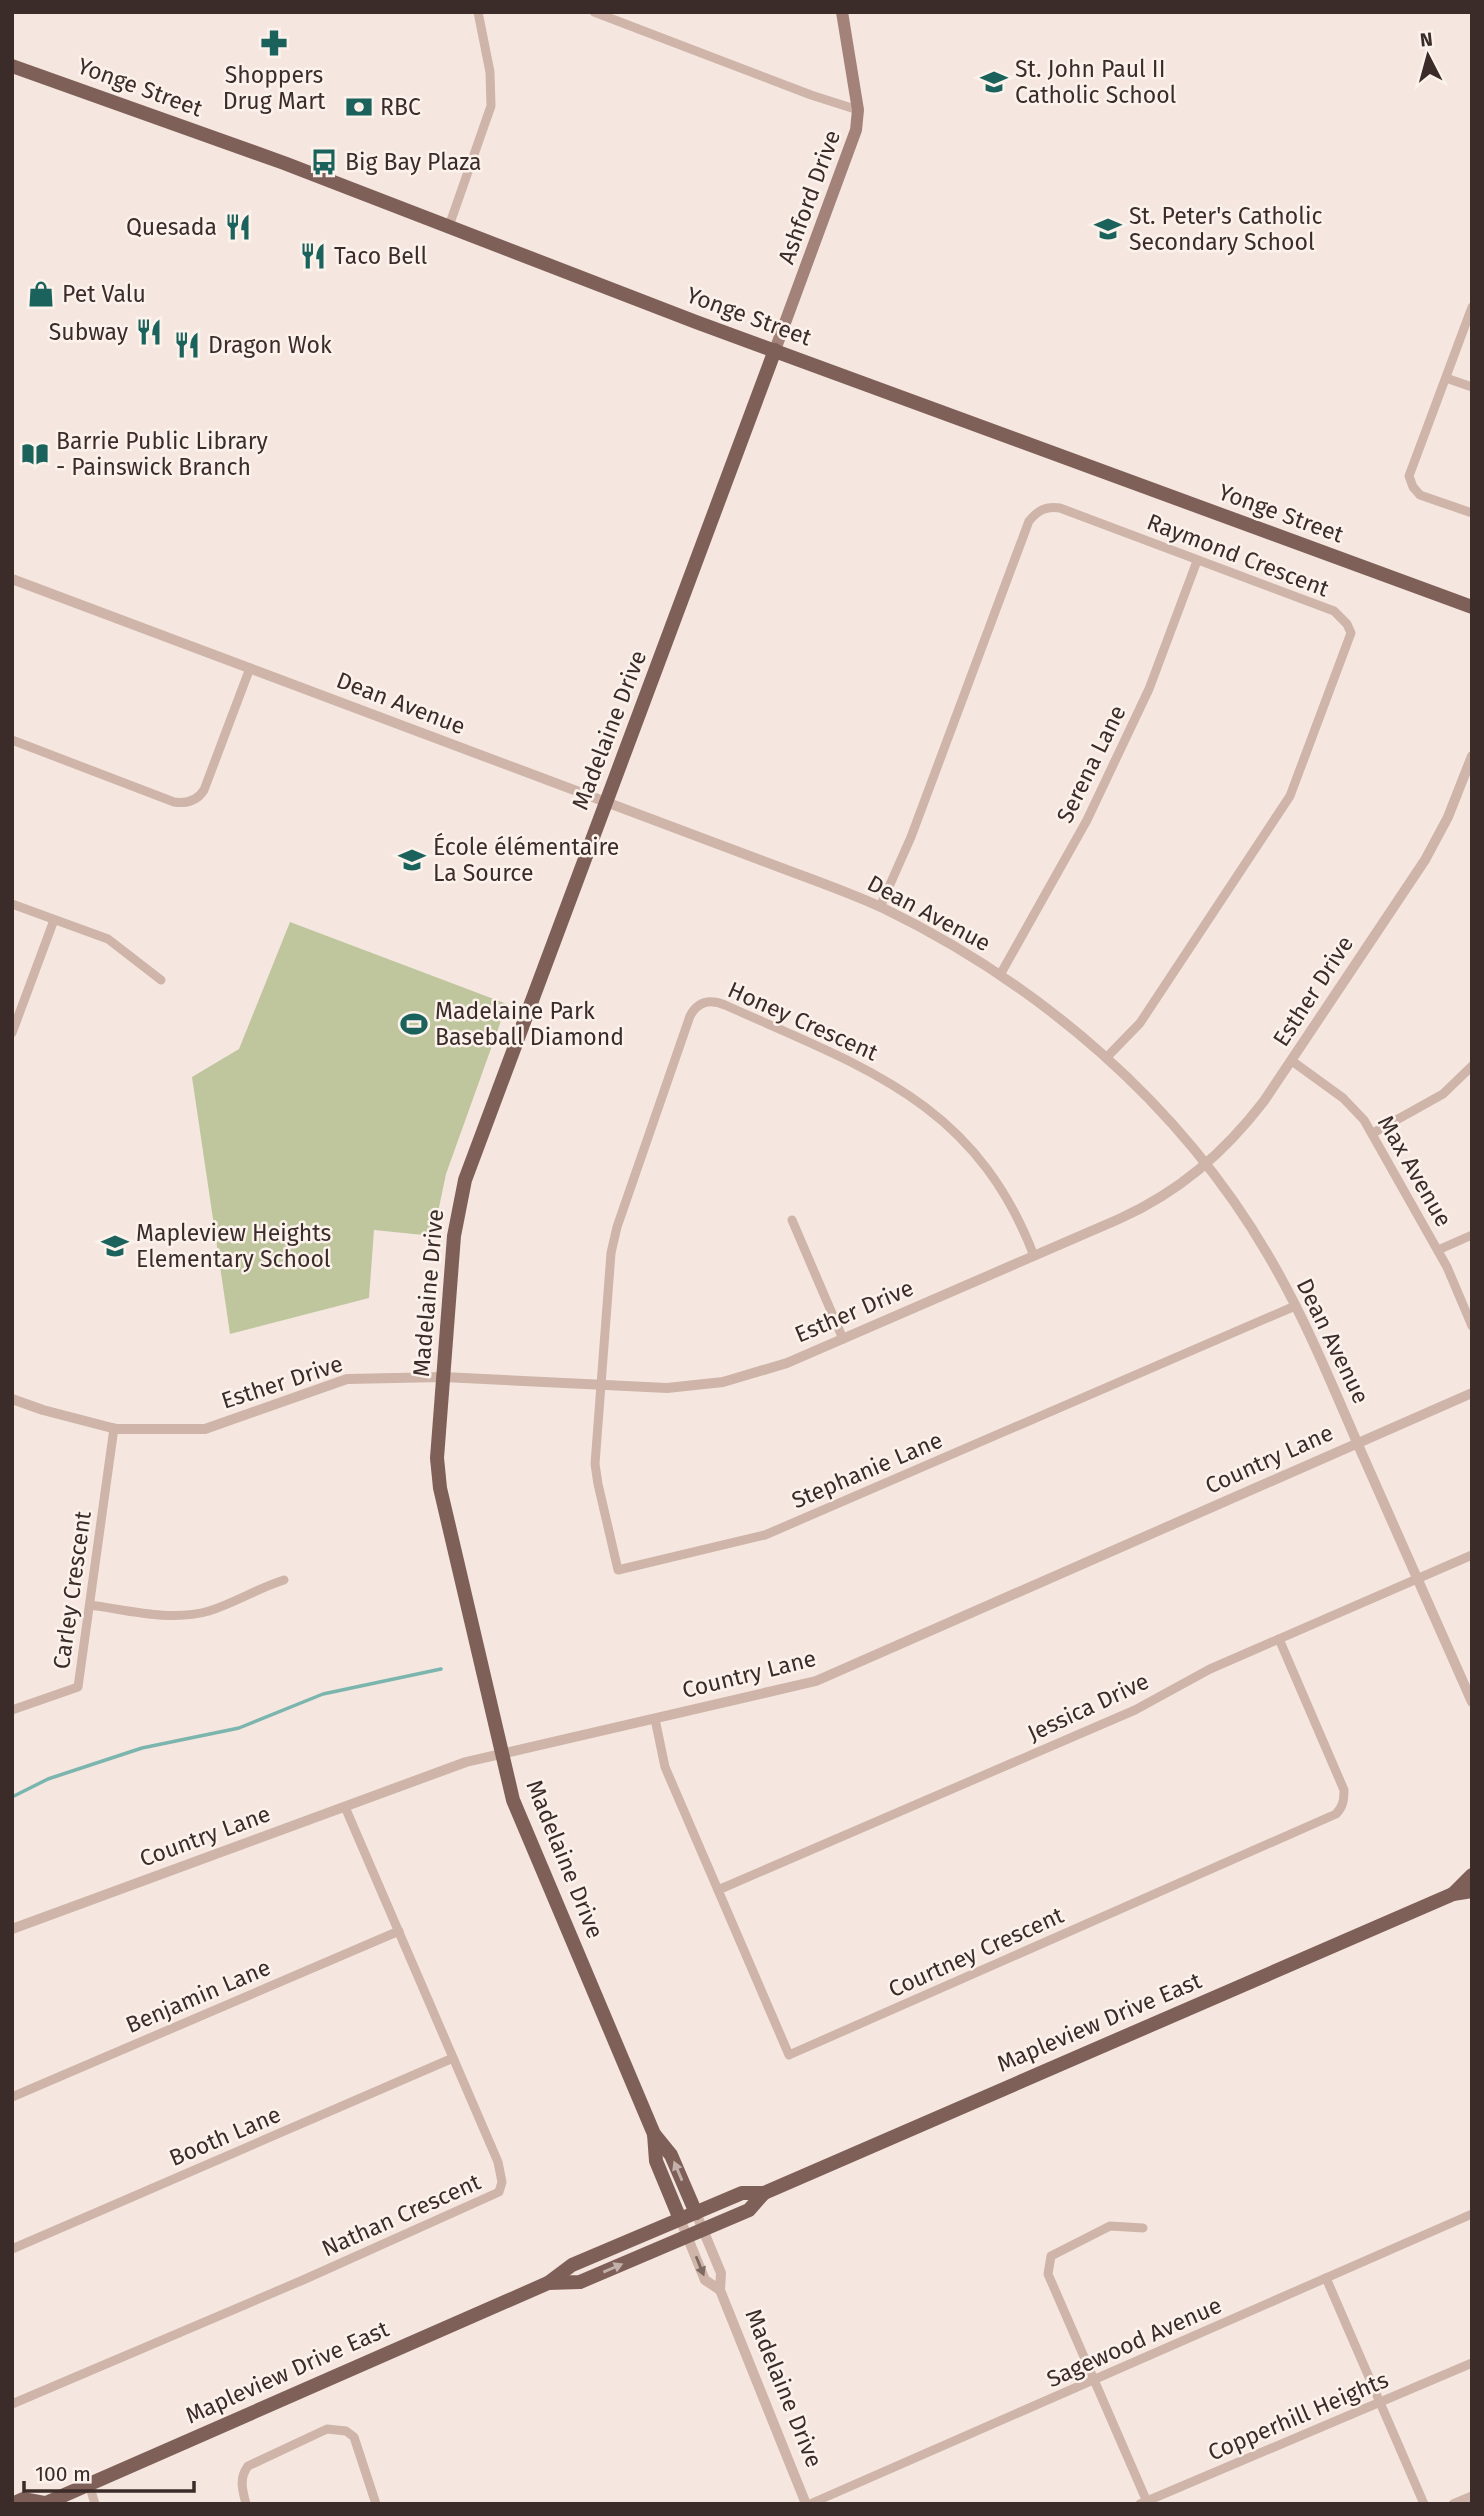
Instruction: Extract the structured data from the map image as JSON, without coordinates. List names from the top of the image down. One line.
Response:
{"streets":{"main road":["Yonge Street","Ashford Drive","Madelaine Drive","Mapleview Drive East"],"street":["Raymond Crescent","Dean Avenue","Serena Lane","Esther Drive","Honey Crescent","Max Avenue","Country Lane","Stephanie Lane","Carley Crescent","Jessica Drive","Courtney Crescent","Benjamin Lane","Booth Lane","Nathan Crescent","Sagewood Avenue","Copperhill Heights"]},"crossings":[["Yonge Street","Ashford Drive"],["Yonge Street","Madelaine Drive"],["Ashford Drive","Madelaine Drive"],["Raymond Crescent","Dean Avenue"],["Raymond Crescent","Serena Lane"],["Dean Avenue","Madelaine Drive"],["Dean Avenue","Serena Lane"],["Dean Avenue","Esther Drive"],["Dean Avenue","Country Lane"],["Dean Avenue","Stephanie Lane"],["Dean Avenue","Jessica Drive"],["Madelaine Drive","Esther Drive"],["Madelaine Drive","Country Lane"],["Madelaine Drive","Mapleview Drive East"],["Madelaine Drive","Sagewood Avenue"],["Esther Drive","Honey Crescent"],["Esther Drive","Max Avenue"],["Esther Drive","Stephanie Lane"],["Esther Drive","Carley Crescent"],["Honey Crescent","Stephanie Lane"],["Country Lane","Courtney Crescent"],["Country Lane","Nathan Crescent"],["Jessica Drive","Courtney Crescent"],["Benjamin Lane","Nathan Crescent"],["Booth Lane","Nathan Crescent"]],"places":{"pharmacy":["Shoppers Drug Mart"],"school or university":["St. John Paul II Catholic School","St. Peter's Catholic Secondary School","École élémentaire La Source","Mapleview Heights Elementary School"],"bank":["RBC"],"bus stop":["Big Bay Plaza"],"restaurant":["Quesada","Taco Bell","Subway","Dragon Wok"],"shop":["Pet Valu"],"library":["Barrie Public Library - Painswick Branch"],"sports":["Madelaine Park Baseball Diamond"]},"scale_bar":"100 m","north":"top"}
